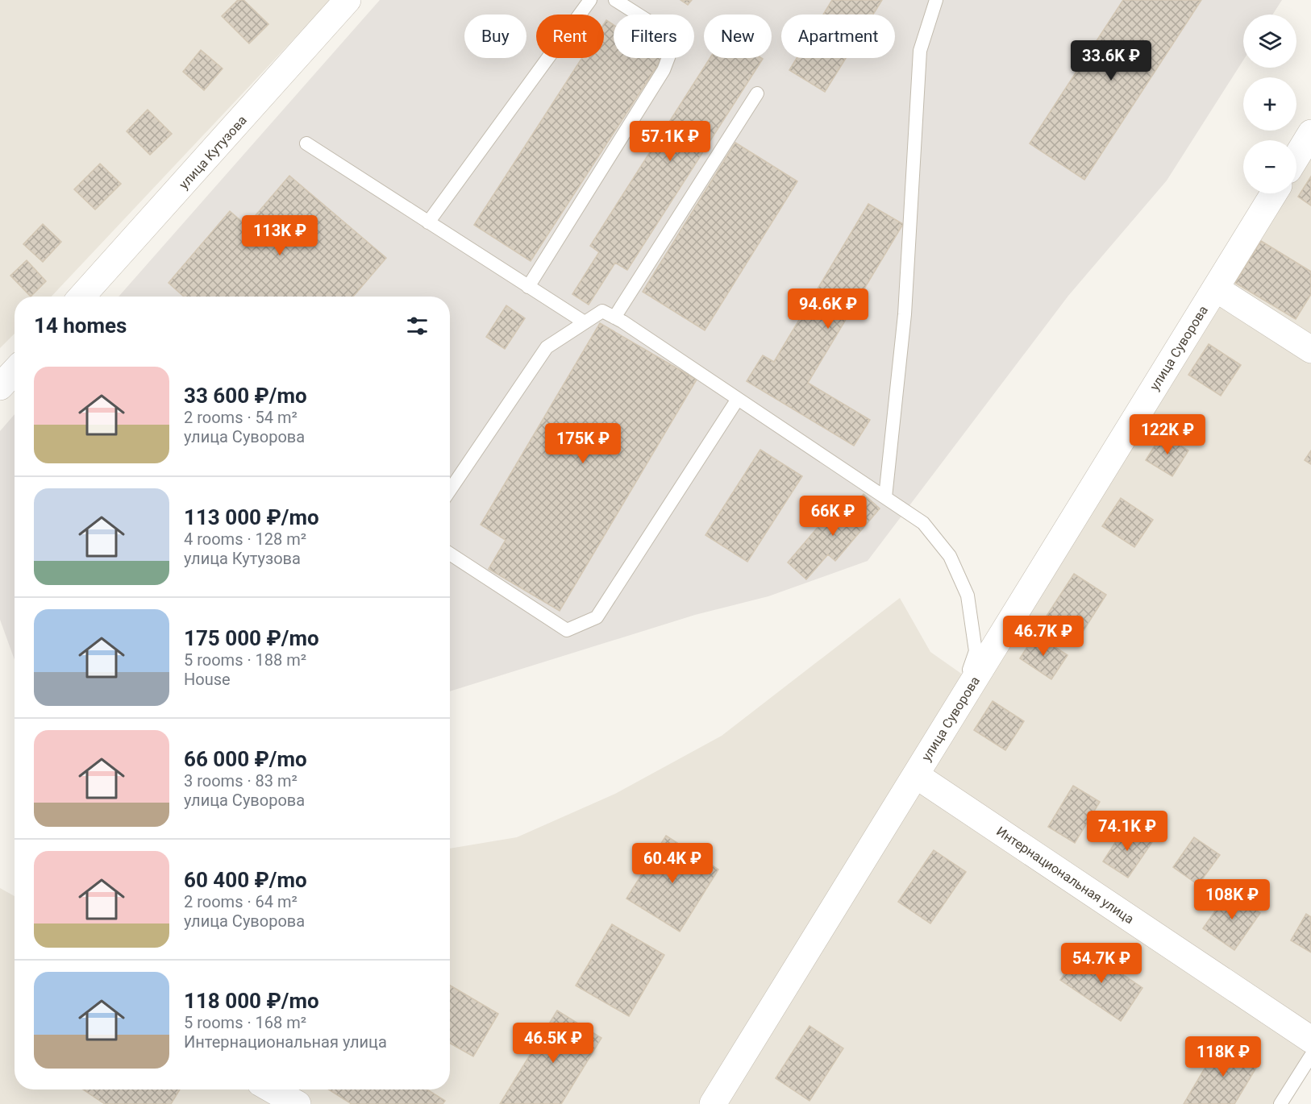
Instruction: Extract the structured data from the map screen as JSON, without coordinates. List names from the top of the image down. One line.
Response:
{"streets":{"street":["улица Кутузова","улица Суворова","Интернациональная улица"]},"crossings":[["улица Суворова","Интернациональная улица"]],"page":{"map_buttons":["+","−"],"chip":["Buy","Rent","Filters","New","Apartment"],"price":["33.6K ₽","57.1K ₽","113K ₽","94.6K ₽","122K ₽","175K ₽","66K ₽","46.7K ₽","74.1K ₽","60.4K ₽","108K ₽","54.7K ₽","46.5K ₽","118K ₽"],"heading":"14 homes","list":[{"name":"33 600 ₽/mo","note":"2 rooms · 54 m² · улица Суворова"},{"name":"113 000 ₽/mo","note":"4 rooms · 128 m² · улица Кутузова"},{"name":"175 000 ₽/mo","note":"5 rooms · 188 m² · House"},{"name":"66 000 ₽/mo","note":"3 rooms · 83 m² · улица Суворова"},{"name":"60 400 ₽/mo","note":"2 rooms · 64 m² · улица Суворова"},{"name":"118 000 ₽/mo","note":"5 rooms · 168 m² · Интернациональная улица"}]}}
